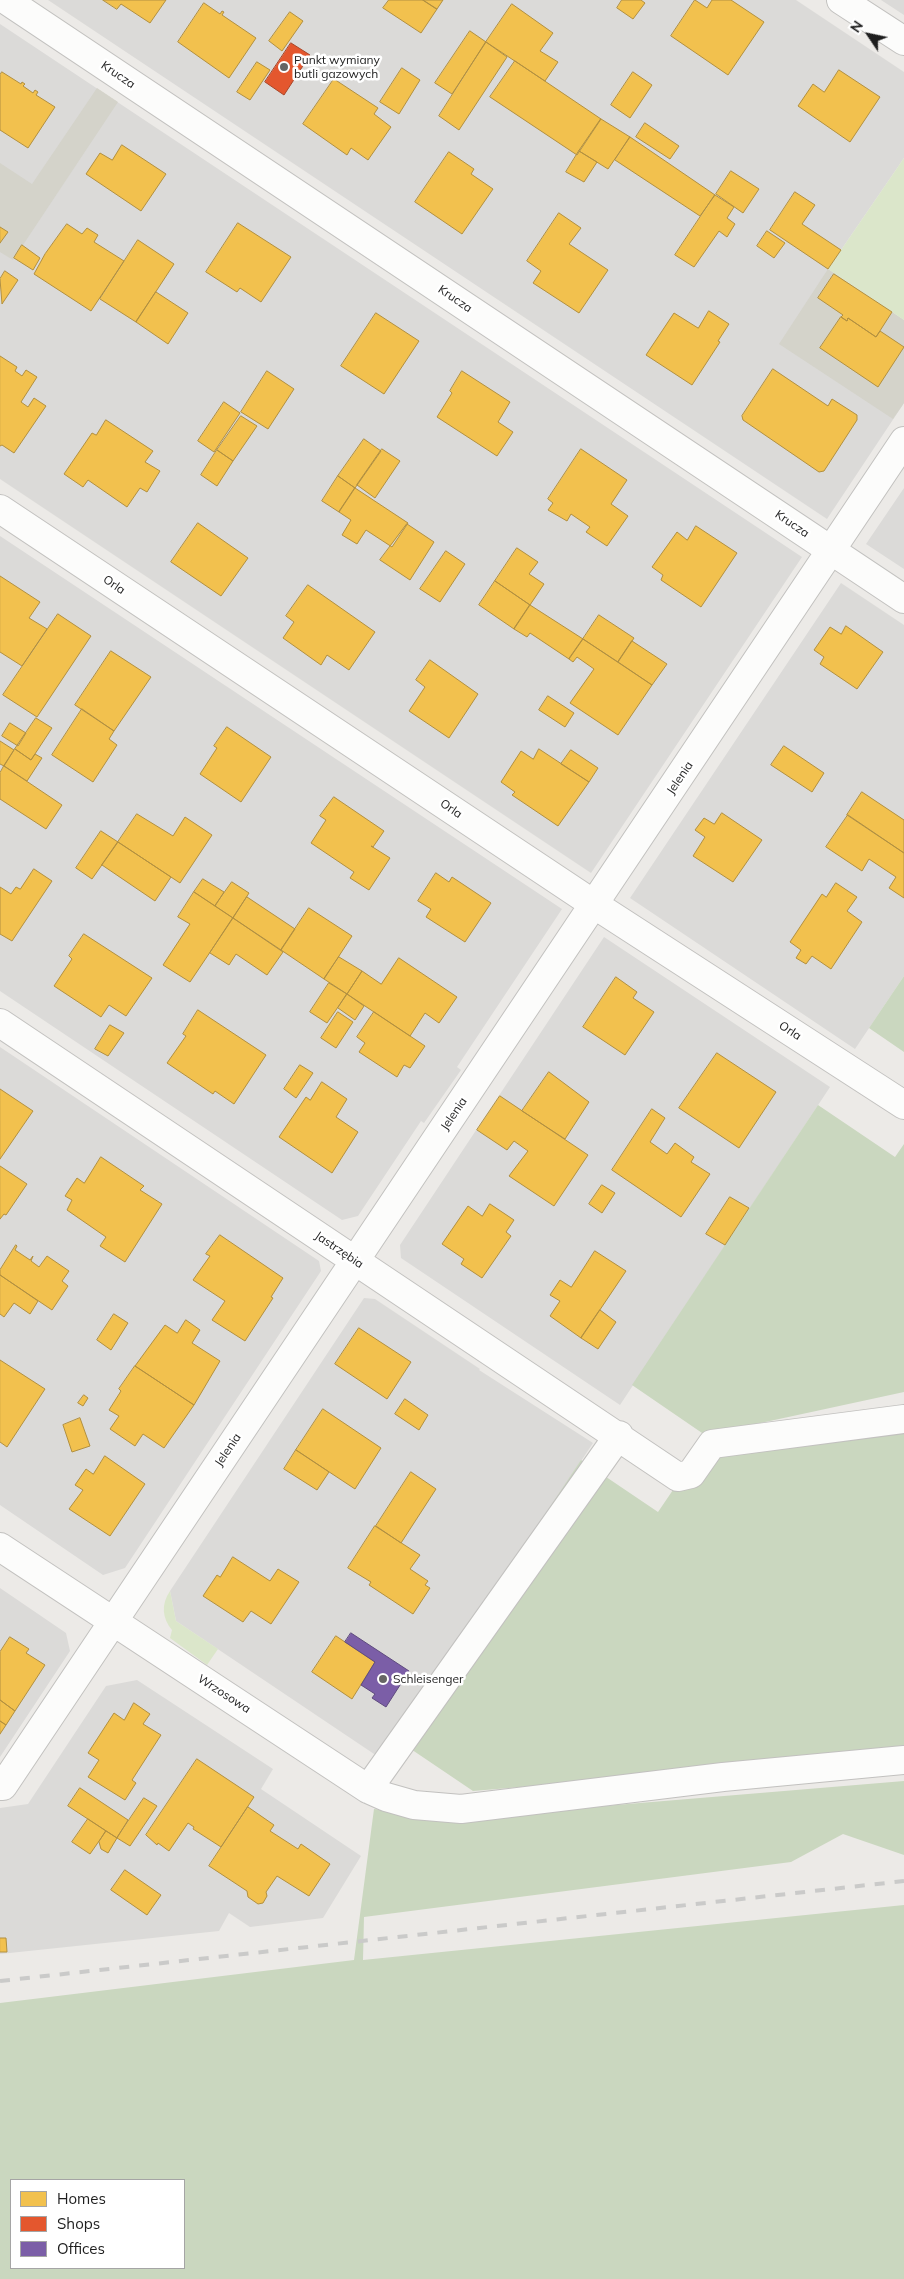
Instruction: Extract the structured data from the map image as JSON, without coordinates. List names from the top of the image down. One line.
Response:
{"streets":{"street":["Krucza","Orla","Jelenia","Jastrzębia","Wrzosowa"]},"crossings":[["Krucza","Jelenia"],["Orla","Jelenia"],["Jelenia","Jastrzębia"],["Jelenia","Wrzosowa"]],"places":["Punkt wymiany butli gazowych","Schleisenger"],"legend":["Homes","Shops","Offices"],"north":"top left"}
